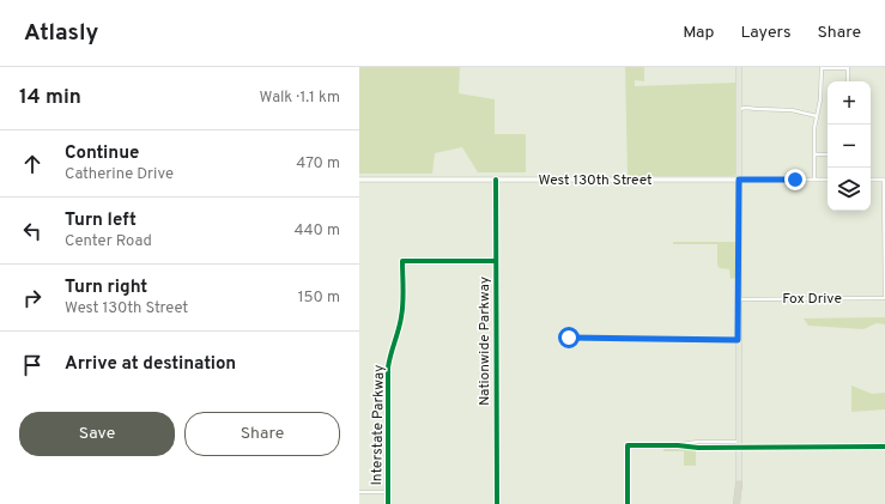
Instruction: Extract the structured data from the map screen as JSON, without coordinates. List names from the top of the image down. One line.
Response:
{"streets":{"main road":["West 130th Street"],"street":["Fox Drive","Nationwide Parkway","Interstate Parkway"]},"crossings":[["West 130th Street","Nationwide Parkway"],["Nationwide Parkway","Interstate Parkway"]],"page":{"header":"Atlasly","nav":["Map","Layers","Share"],"heading":["14 min","Walk · 1.1 km"],"map_buttons":["+","−"],"list":[["Continue","Catherine Drive","470 m"],["Turn left","Center Road","440 m"],["Turn right","West 130th Street","150 m"],"Arrive at destination"],"buttons":["Save","Share"]}}
